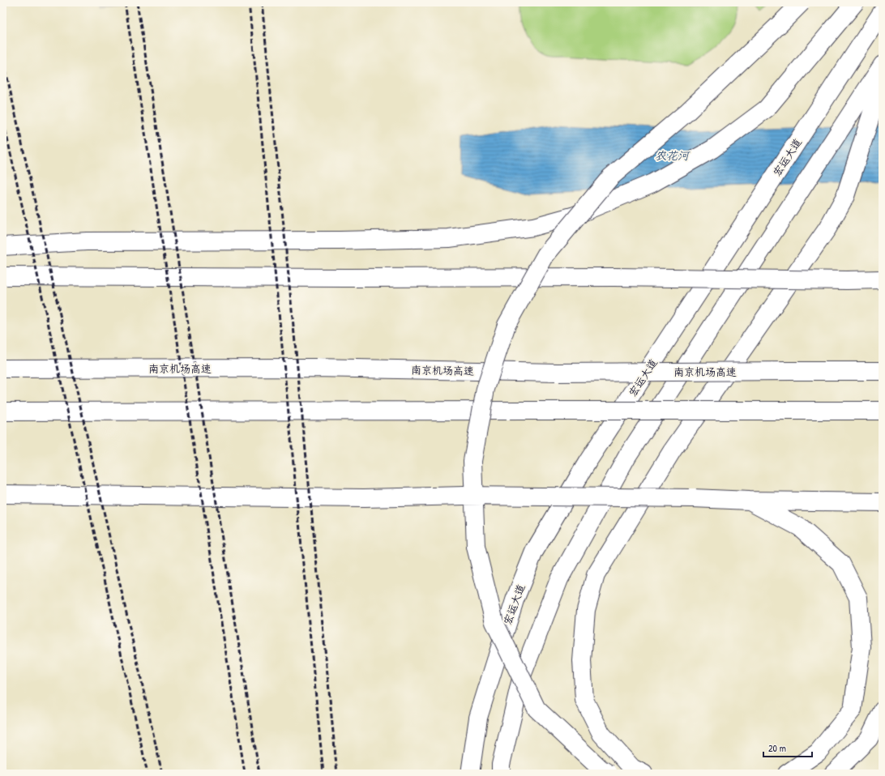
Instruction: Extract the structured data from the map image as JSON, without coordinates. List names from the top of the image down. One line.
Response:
{"streets":{"main road":["宏运大道","南京机场高速"]},"water":["农花河"],"scale_bar":"20 m"}
